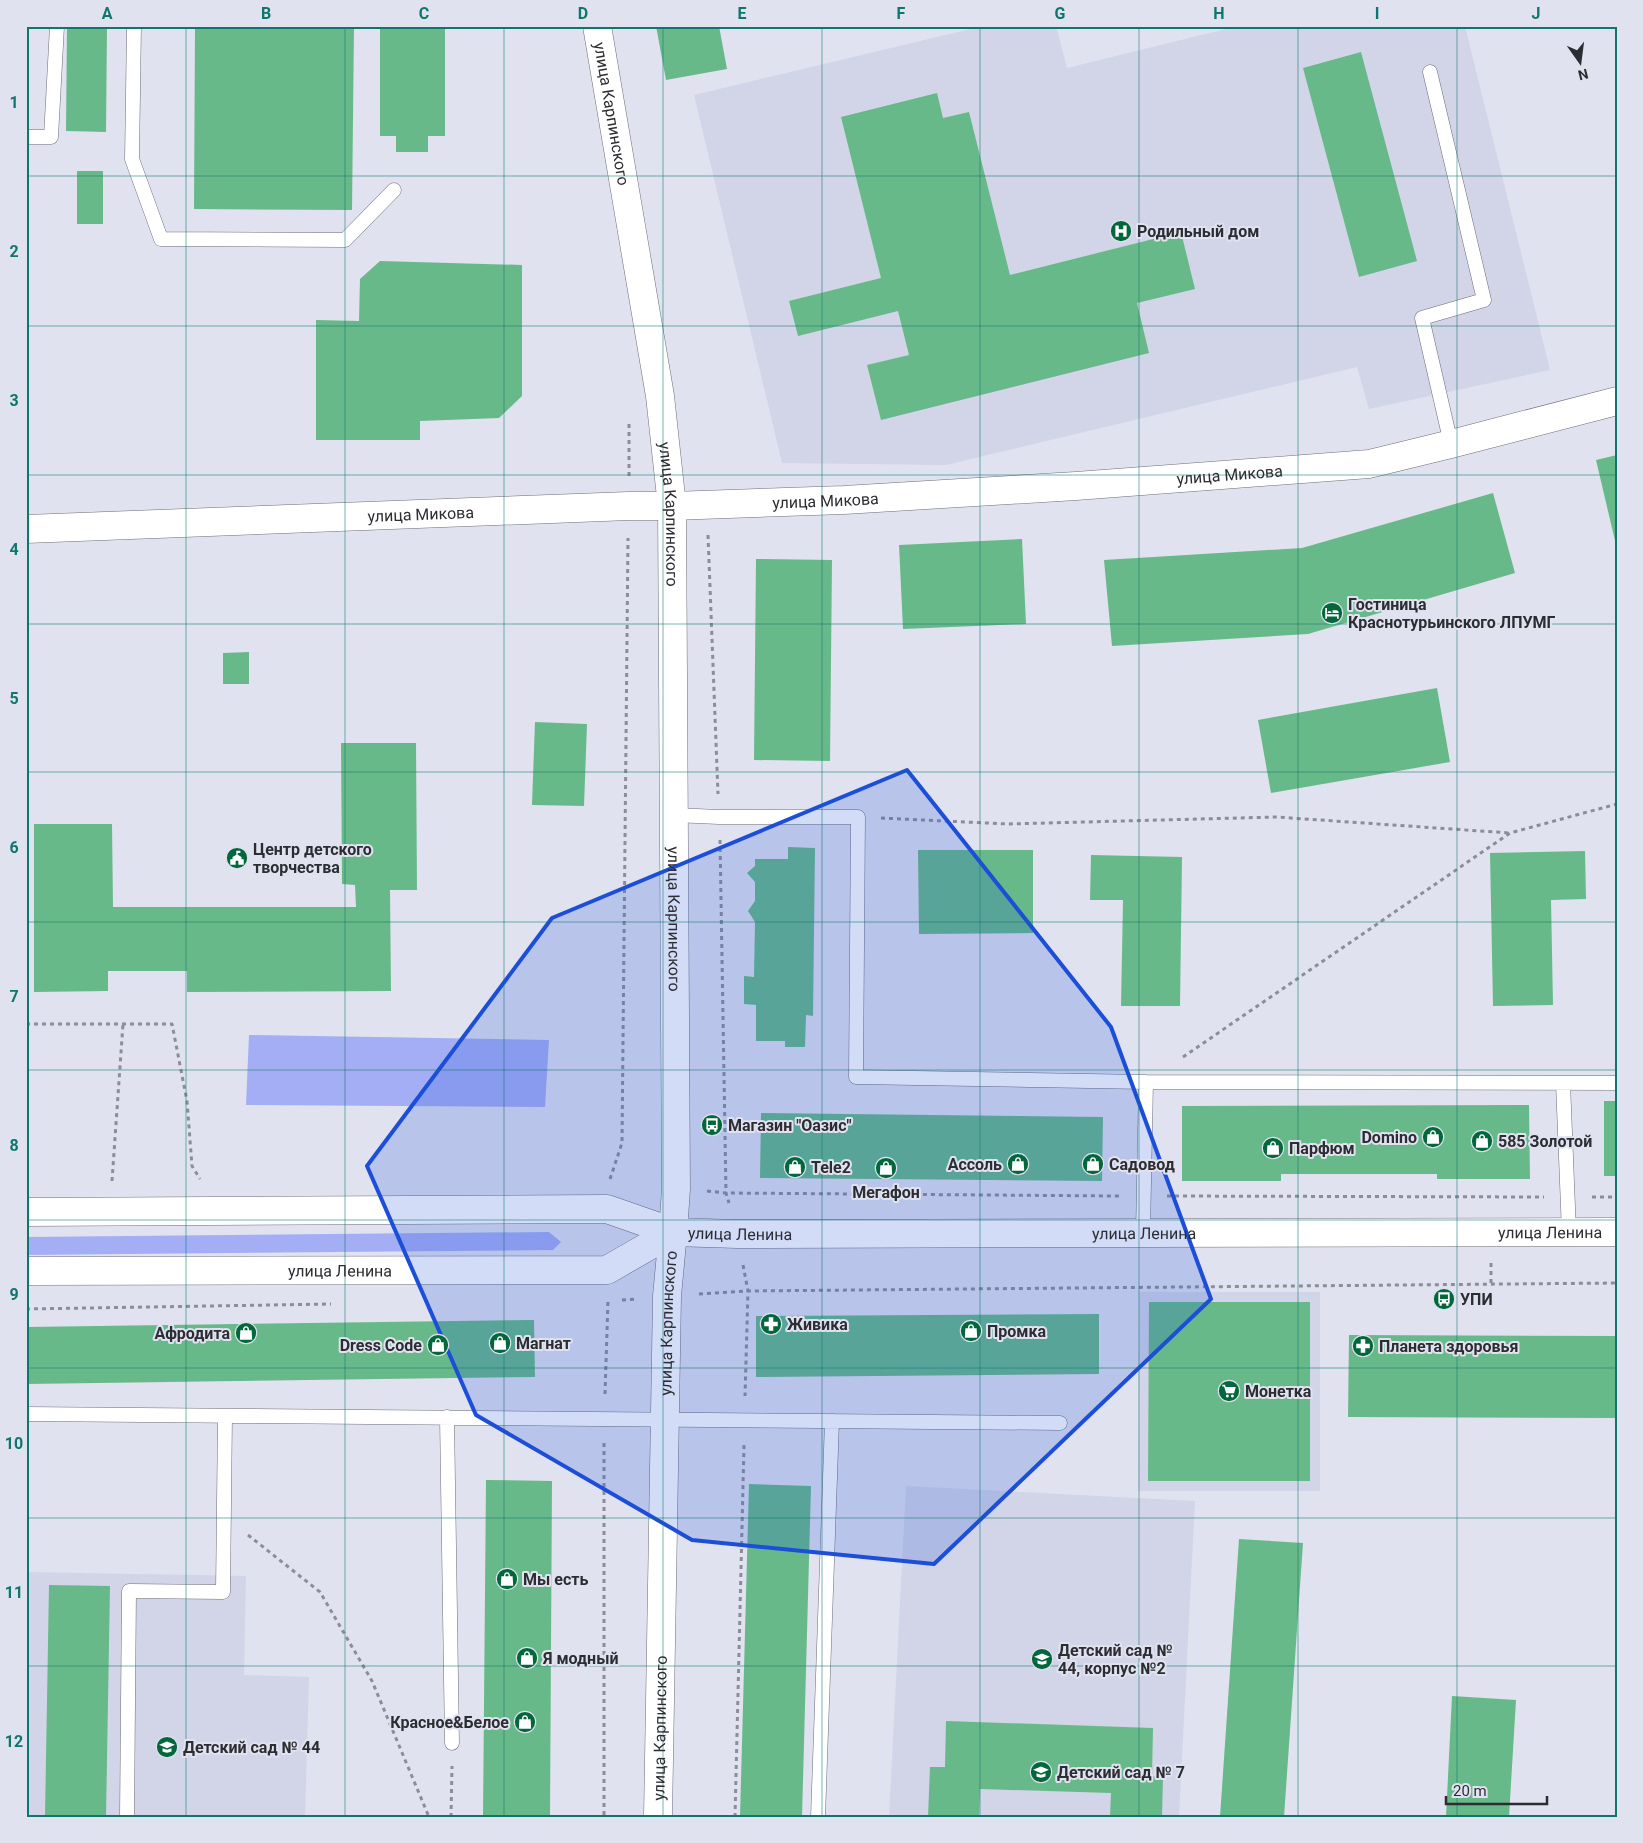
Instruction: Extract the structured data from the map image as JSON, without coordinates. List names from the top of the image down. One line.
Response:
{"streets":{"main road":["улица Карпинского","улица Микова","улица Ленина"]},"crossings":[["улица Карпинского","улица Микова"],["улица Карпинского","улица Ленина"]],"places":{"hospital":["Родильный дом"],"hotel":["Гостиница Краснотурьинского ЛПУМГ"],"public building":["Центр детского творчества"],"bus stop":["Магазин \"Оазис\"","УПИ"],"shop":["Domino","585 Золотой","Парфюм","Ассоль","Садовод","Tele2","Мегафон","Промка","Афродита","Магнат","Dress Code","Мы есть","Я модный","Красное&Белое"],"pharmacy":["Живика","Планета здоровья"],"supermarket":["Монетка"],"school or university":["Детский сад № 44, корпус №2","Детский сад № 44","Детский сад № 7"]},"scale_bar":"20 m","north":"bottom","grid":{"columns":["A","B","C","D","E","F","G","H","I","J"],"rows":["1","2","3","4","5","6","7","8","9","10","11","12"]}}
